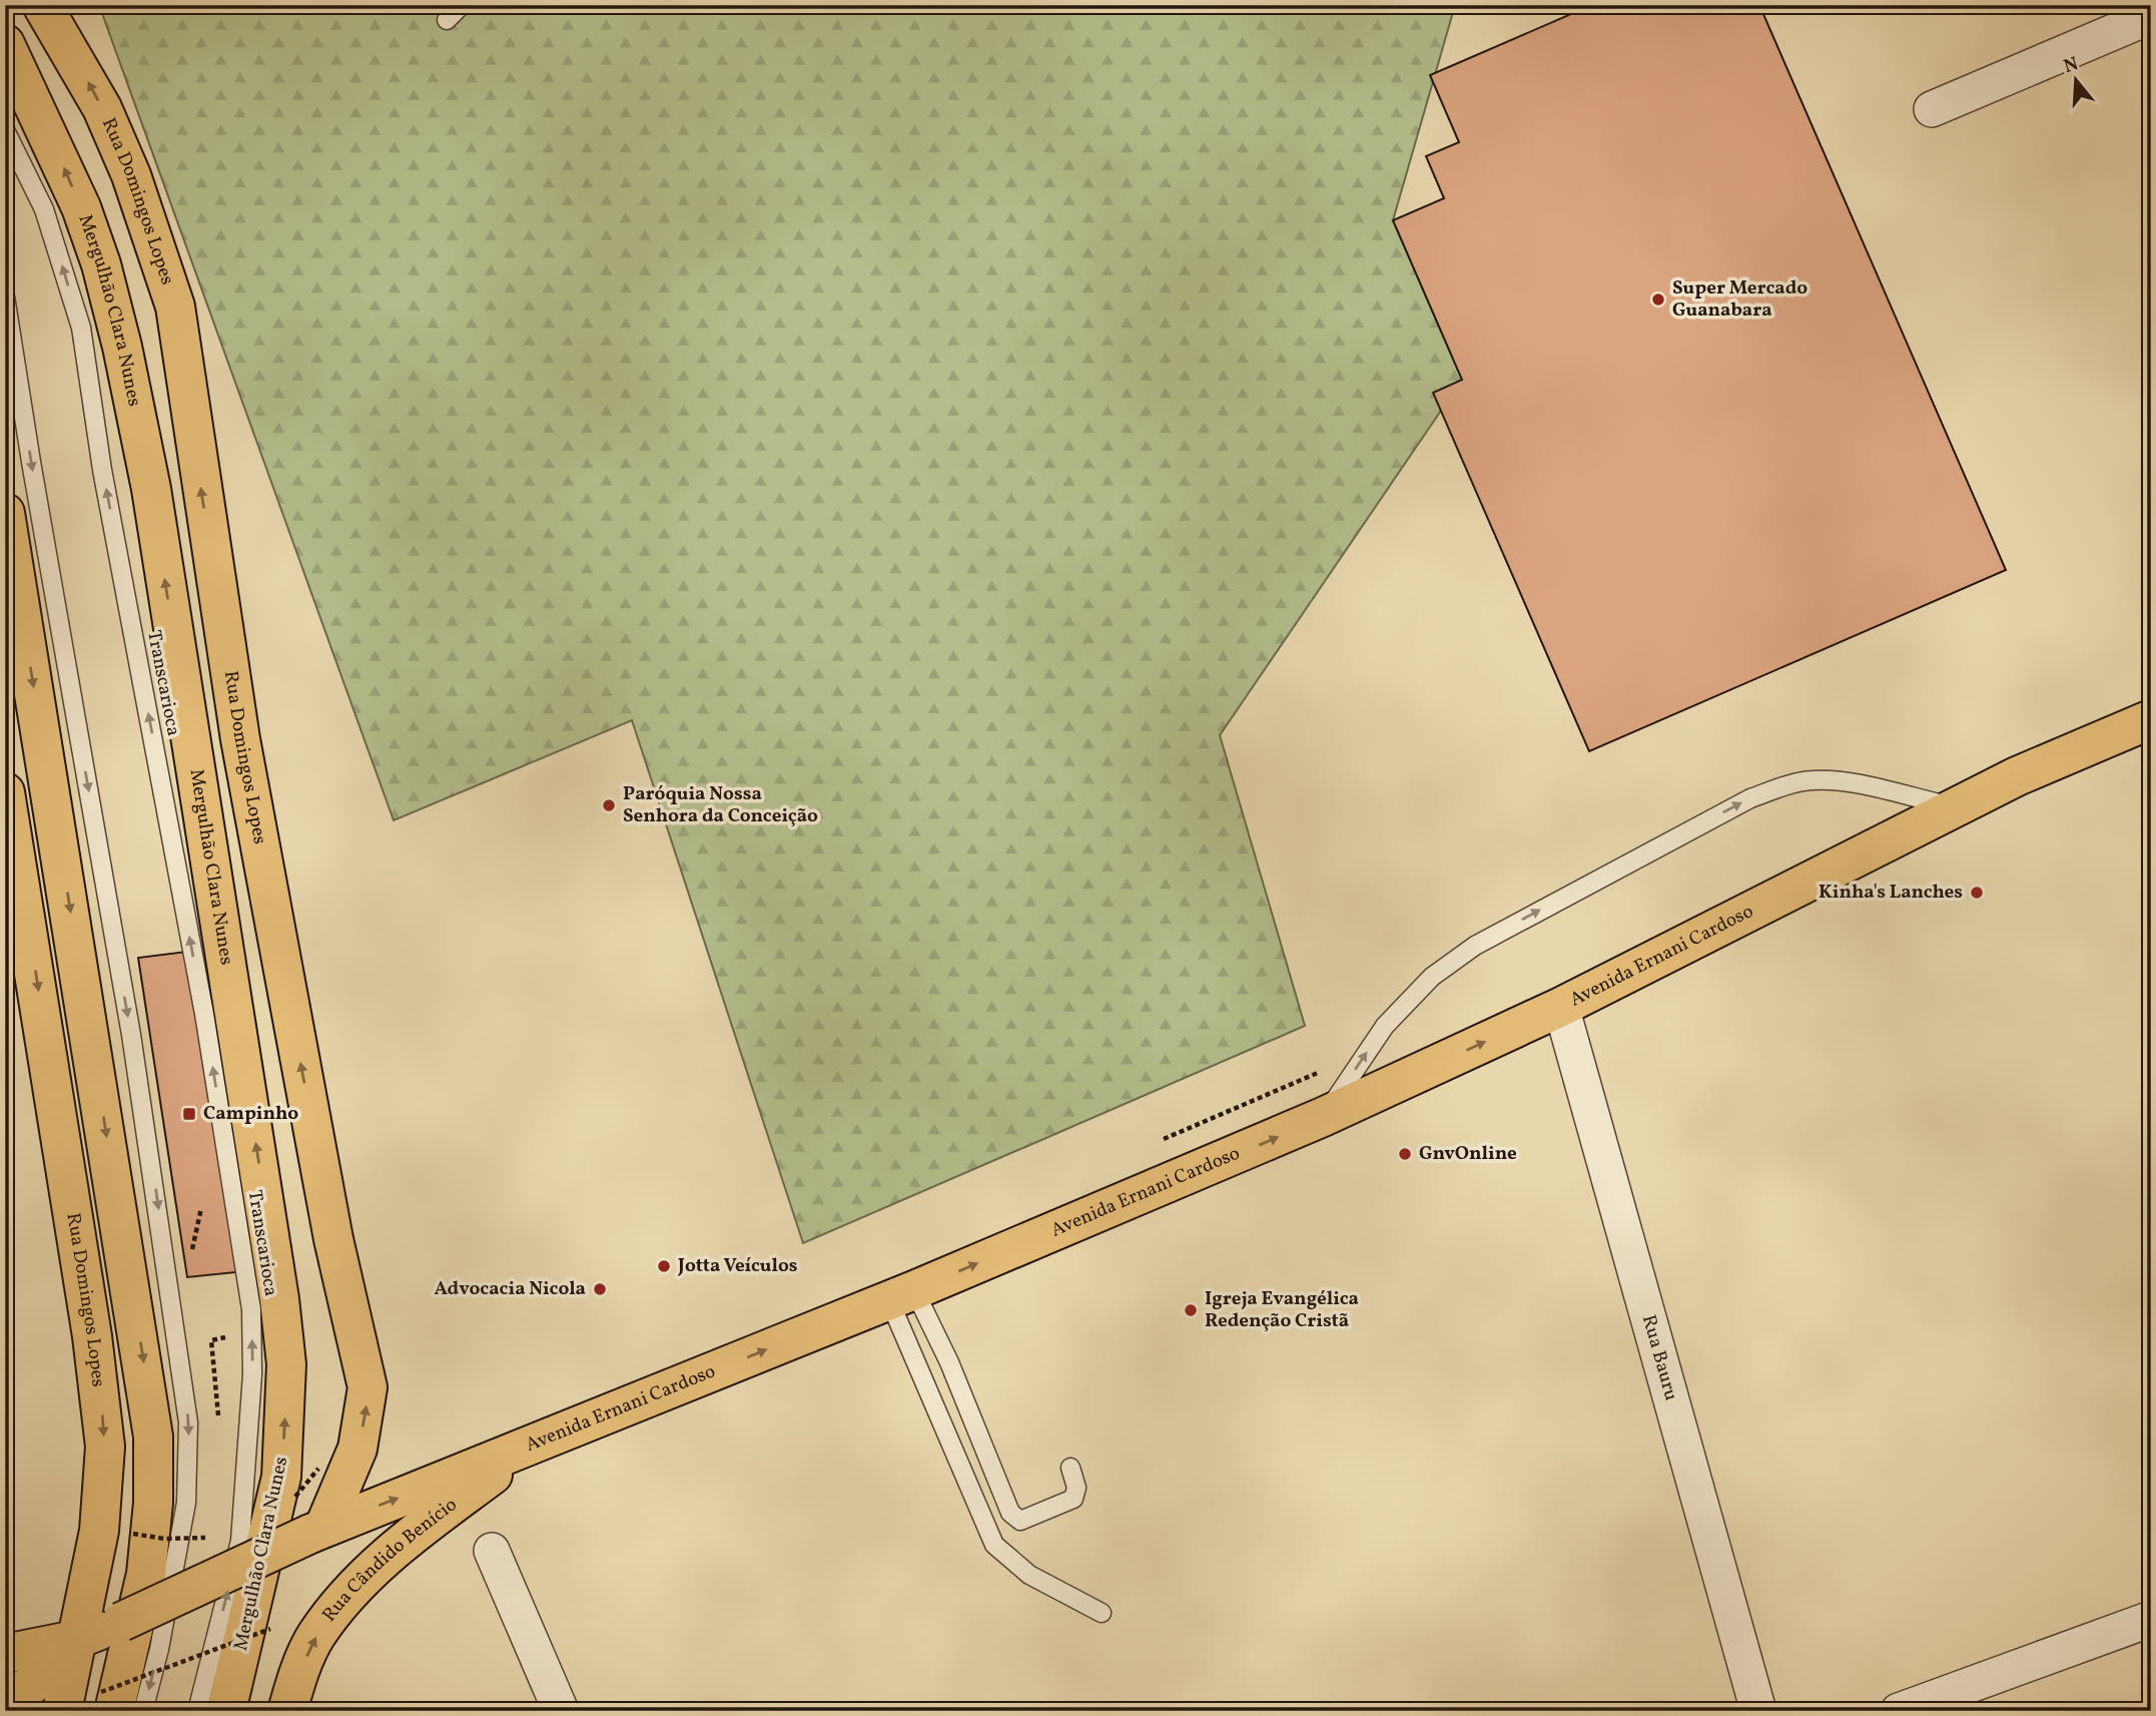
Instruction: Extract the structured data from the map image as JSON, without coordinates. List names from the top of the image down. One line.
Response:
{"streets":{"main road":["Rua Domingos Lopes","Mergulhão Clara Nunes","Avenida Ernani Cardoso","Rua Cândido Benício"],"street":["Rua Bauru"],"lane":["Transcarioca"]},"crossings":[["Rua Domingos Lopes","Avenida Ernani Cardoso"],["Avenida Ernani Cardoso","Rua Bauru"],["Avenida Ernani Cardoso","Rua Cândido Benício"]],"one_way":["Avenida Ernani Cardoso","Rua Cândido Benício"],"places":{"other":["Super Mercado Guanabara","Paróquia Nossa Senhora da Conceição","Kinha's Lanches","GnvOnline","Jotta Veículos","Advocacia Nicola","Igreja Evangélica Redenção Cristã"],"transit":["Campinho"]},"north":"top"}
